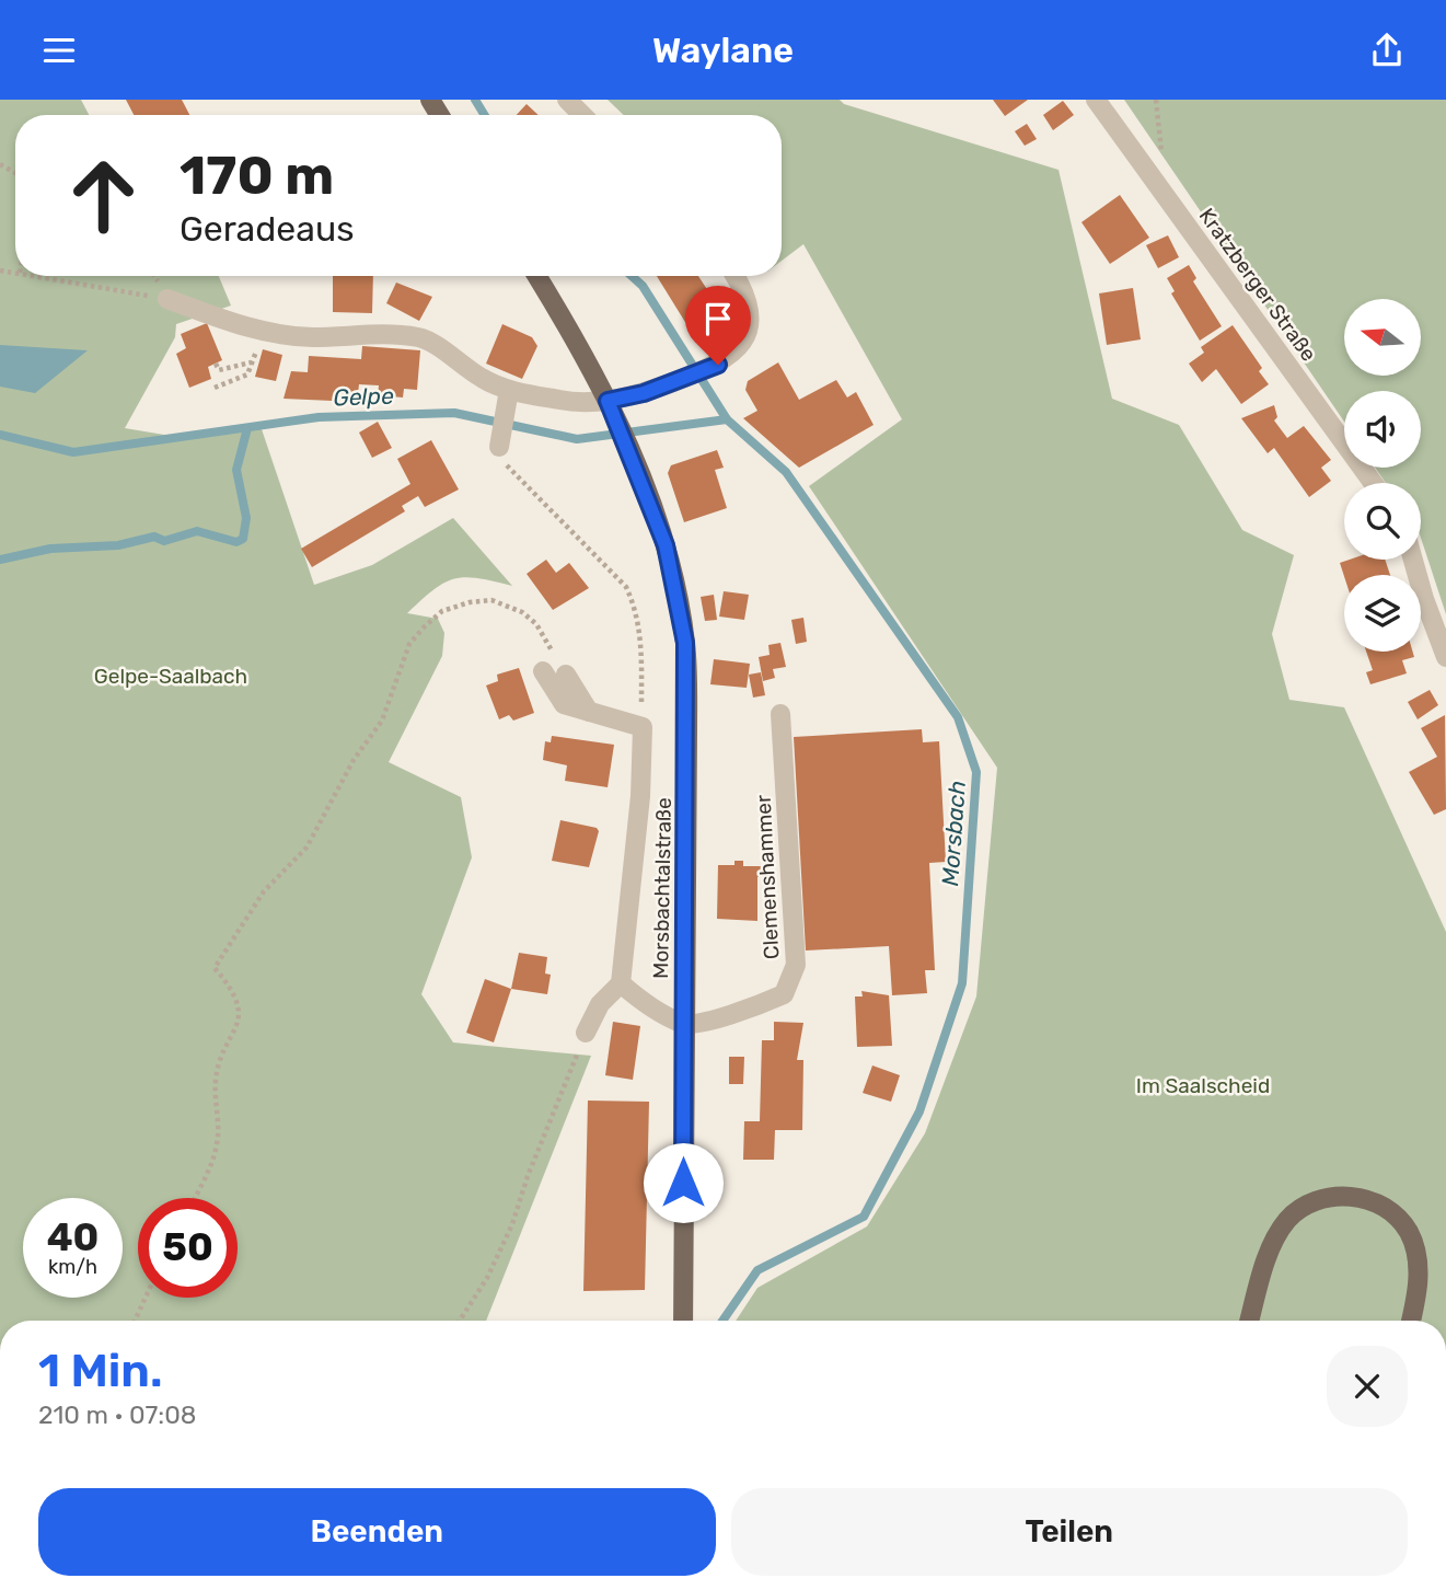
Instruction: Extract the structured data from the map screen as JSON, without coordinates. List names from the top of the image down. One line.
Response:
{"streets":{"main road":["Morsbachtalstraße"],"street":["Kratzberger Straße","Clemenshammer"]},"crossings":[["Clemenshammer","Morsbachtalstraße"]],"water":["Gelpe","Morsbach"],"parks":["Gelpe-Saalbach","Im Saalscheid"],"north":"left","page":{"header":"Waylane","turn":["170 m","Geradeaus"],"speed":"40 km/h","limit":"50","heading":["1 Min.","210 m · 07:08"],"buttons":["Beenden","Teilen"]}}
